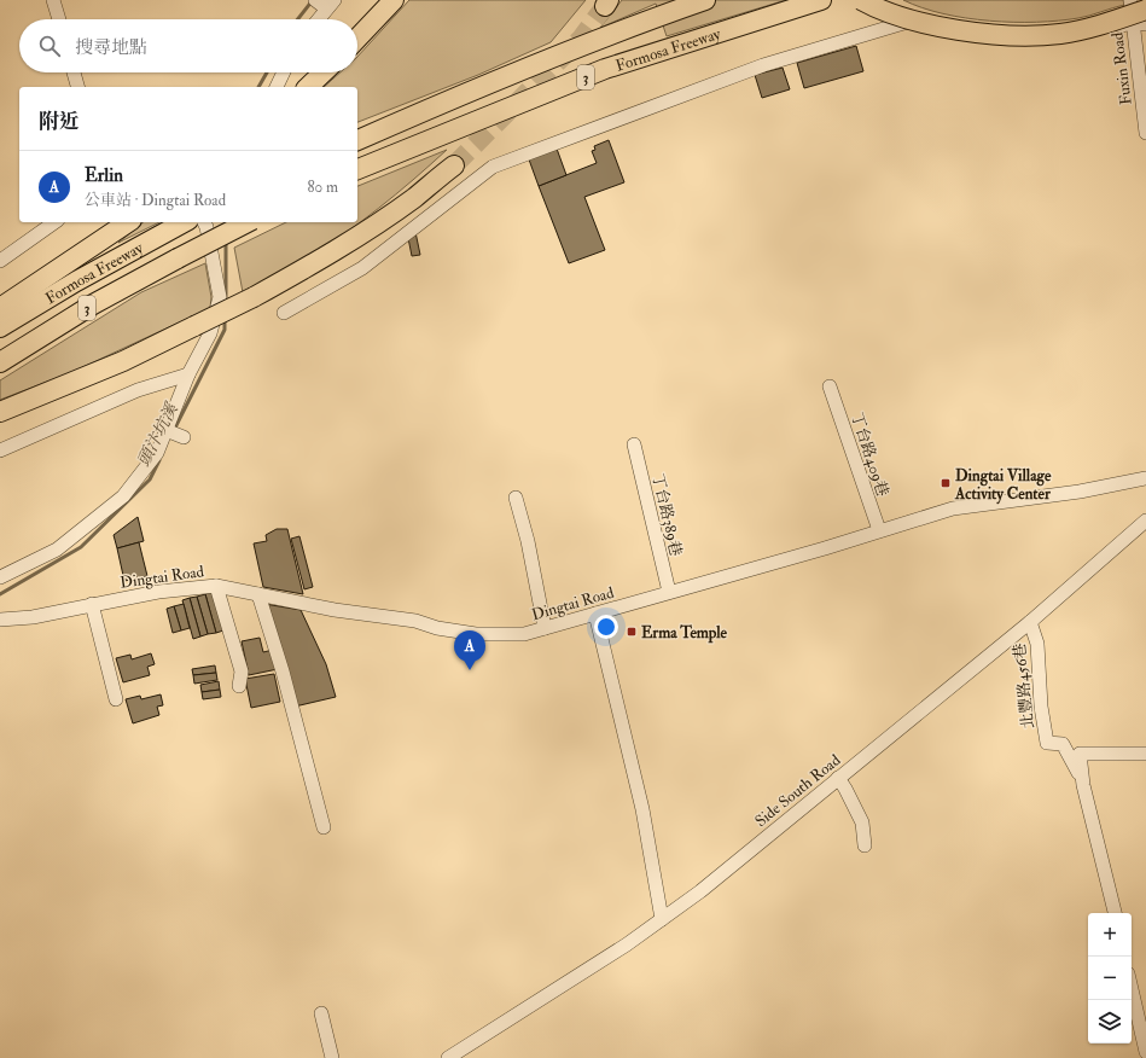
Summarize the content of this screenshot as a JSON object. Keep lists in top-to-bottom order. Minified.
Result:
{"streets":{"highway":["Formosa Freeway","3"],"street":["Fuxin Road","丁台路409巷","丁台路389巷","Dingtai Road","北豐路456巷","Side South Road"]},"crossings":[["丁台路409巷","Dingtai Road"],["丁台路389巷","Dingtai Road"],["北豐路456巷","Side South Road"]],"water":["頭汴坑溪"],"places":{"transit":["Dingtai Village Activity Center","Erma Temple"]},"page":{"search":"搜尋地點","heading":"附近","list":[{"mark":"A","name":"Erlin","note":"公車站 · Dingtai Road","value":"80 m"}],"pins":"A","map_buttons":["+","−"]}}
